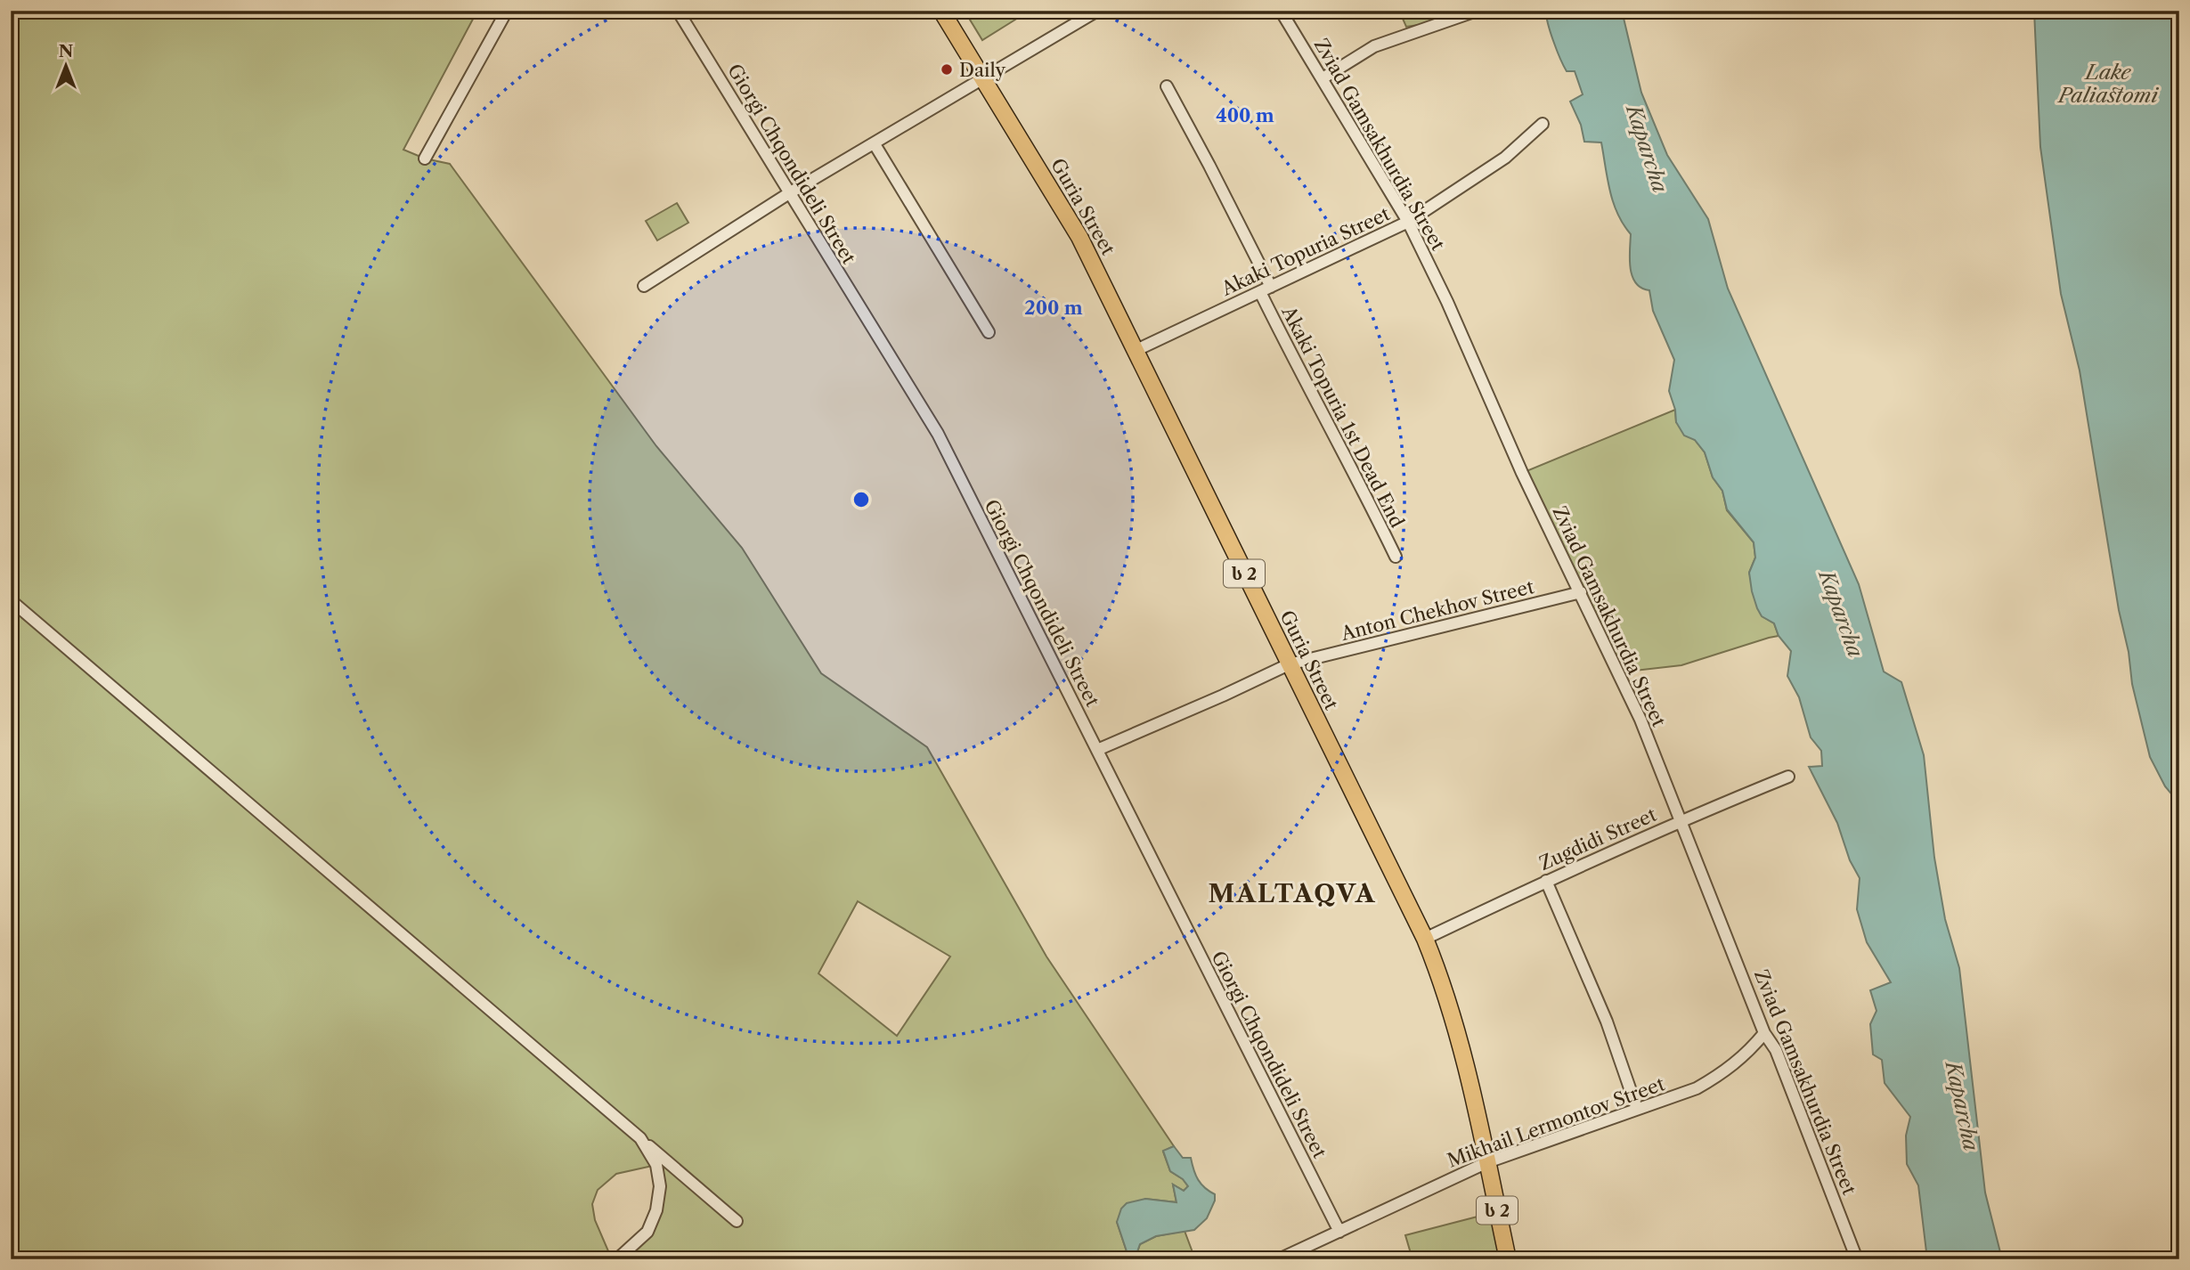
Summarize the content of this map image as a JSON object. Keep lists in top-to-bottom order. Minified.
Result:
{"streets":{"highway":["Guria Street","ს 2"],"street":["Zviad Gamsakhurdia Street","Giorgi Chqondideli Street","Akaki Topuria Street","Akaki Topuria 1st Dead End","Anton Chekhov Street","Zugdidi Street","Mikhail Lermontov Street"]},"crossings":[["Zviad Gamsakhurdia Street","Akaki Topuria Street"],["Zviad Gamsakhurdia Street","Anton Chekhov Street"],["Zviad Gamsakhurdia Street","Zugdidi Street"],["Zviad Gamsakhurdia Street","Mikhail Lermontov Street"],["Giorgi Chqondideli Street","Anton Chekhov Street"],["Giorgi Chqondideli Street","Mikhail Lermontov Street"],["Guria Street","Akaki Topuria Street"],["Guria Street","Anton Chekhov Street"],["Guria Street","Zugdidi Street"],["Guria Street","Mikhail Lermontov Street"],["Akaki Topuria Street","Akaki Topuria 1st Dead End"]],"districts":["MALTAQVA"],"water":["Lake Paliastomi","Kaparcha"],"places":["Daily"],"north":"top","rings":["400 m","200 m"]}
